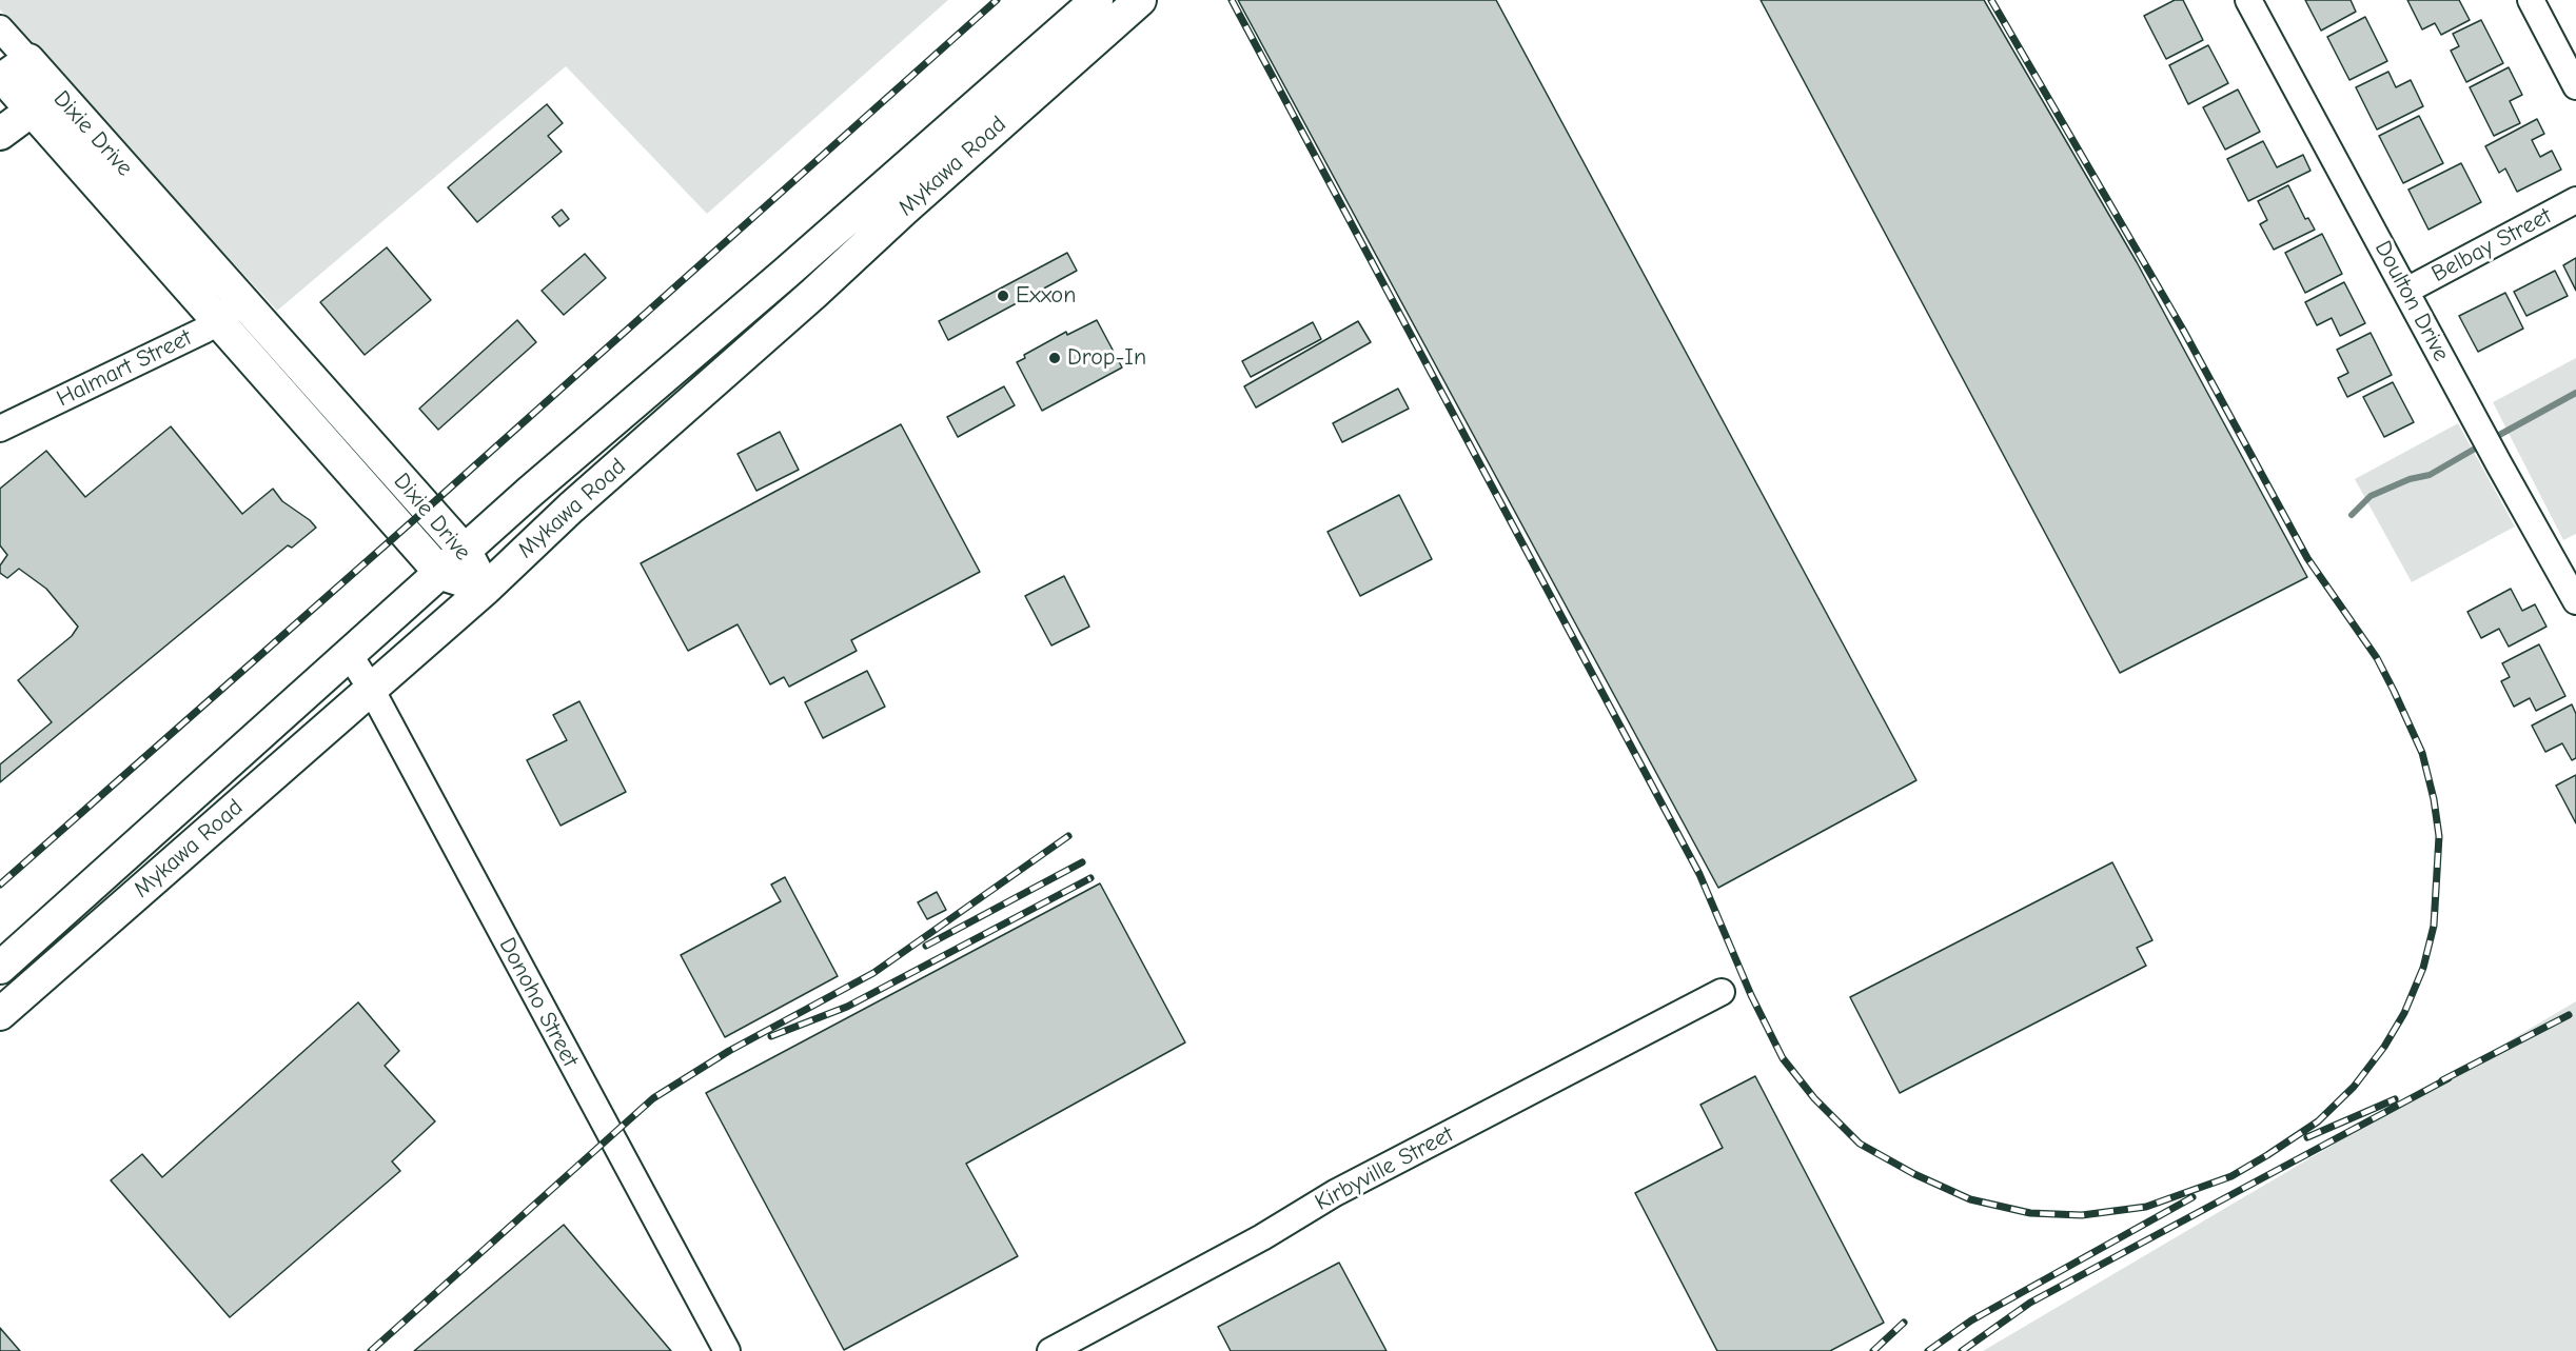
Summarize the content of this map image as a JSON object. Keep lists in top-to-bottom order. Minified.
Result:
{"streets":{"main road":["Dixie Drive","Mykawa Road"],"street":["Belbay Street","Doulton Drive","Halmart Street","Donoho Street","Kirbyville Street"]},"crossings":[["Dixie Drive","Mykawa Road"],["Dixie Drive","Halmart Street"],["Mykawa Road","Donoho Street"],["Belbay Street","Doulton Drive"]],"places":["Exxon","Drop-In"]}
